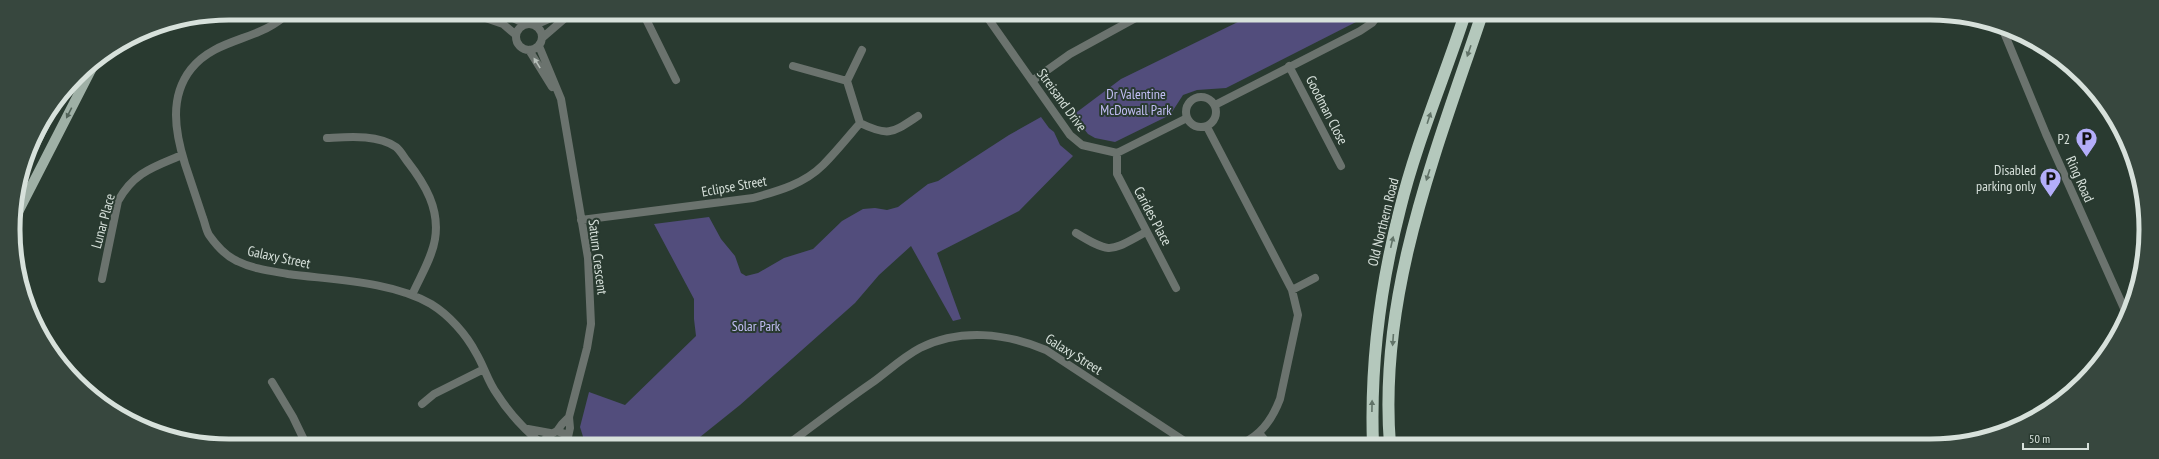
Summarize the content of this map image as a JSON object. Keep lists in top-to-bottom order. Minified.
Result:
{"streets":{"highway":["Old Northern Road"],"street":["Streisand Drive","Goodman Close","Ring Road","Eclipse Street","Carides Place","Lunar Place","Galaxy Street","Saturn Crescent"]},"crossings":[["Streisand Drive","Carides Place"],["Eclipse Street","Saturn Crescent"],["Lunar Place","Galaxy Street"],["Galaxy Street","Saturn Crescent"]],"parks":["Dr Valentine McDowall Park","Solar Park"],"places":{"parking":["P2","Disabled parking only"]},"scale_bar":"50 m"}
